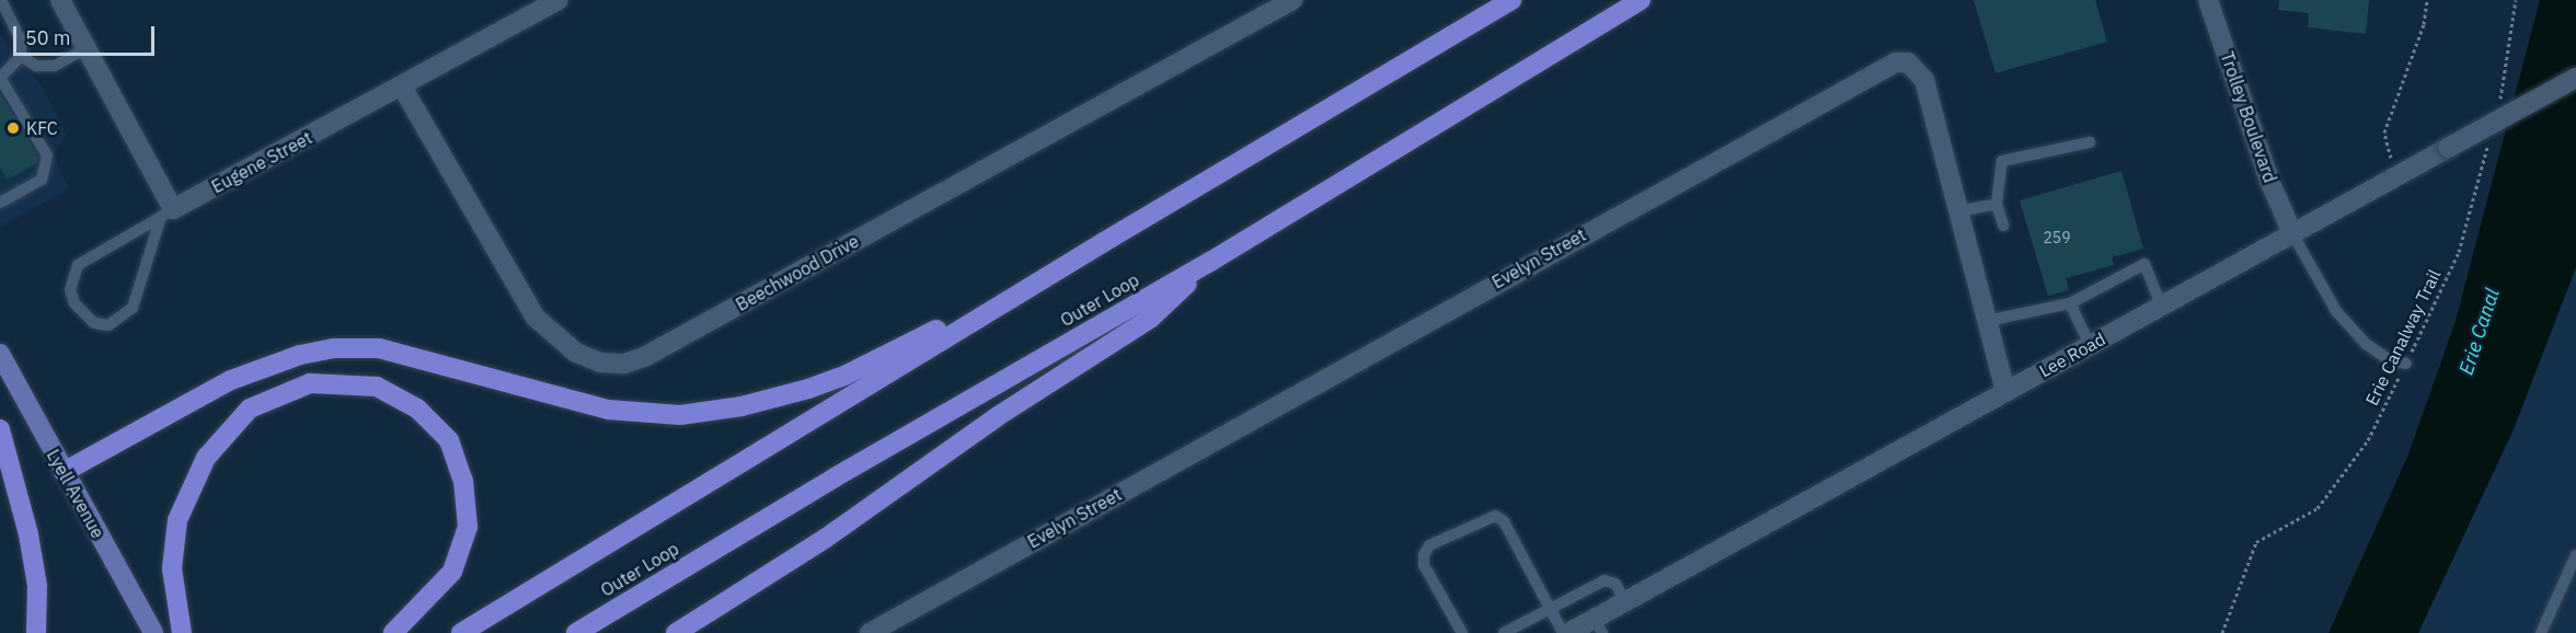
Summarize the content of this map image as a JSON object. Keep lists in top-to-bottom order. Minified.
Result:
{"streets":{"highway":["Outer Loop"],"main road":["Lyell Avenue"],"street":["Trolley Boulevard","Eugene Street","Evelyn Street","Beechwood Drive","Lee Road"],"path":["Erie Canalway Trail"]},"crossings":[["Trolley Boulevard","Lee Road"],["Eugene Street","Beechwood Drive"],["Evelyn Street","Lee Road"]],"water":["Erie Canal"],"places":["KFC"],"house_numbers":["259"],"scale_bar":"50 m"}
